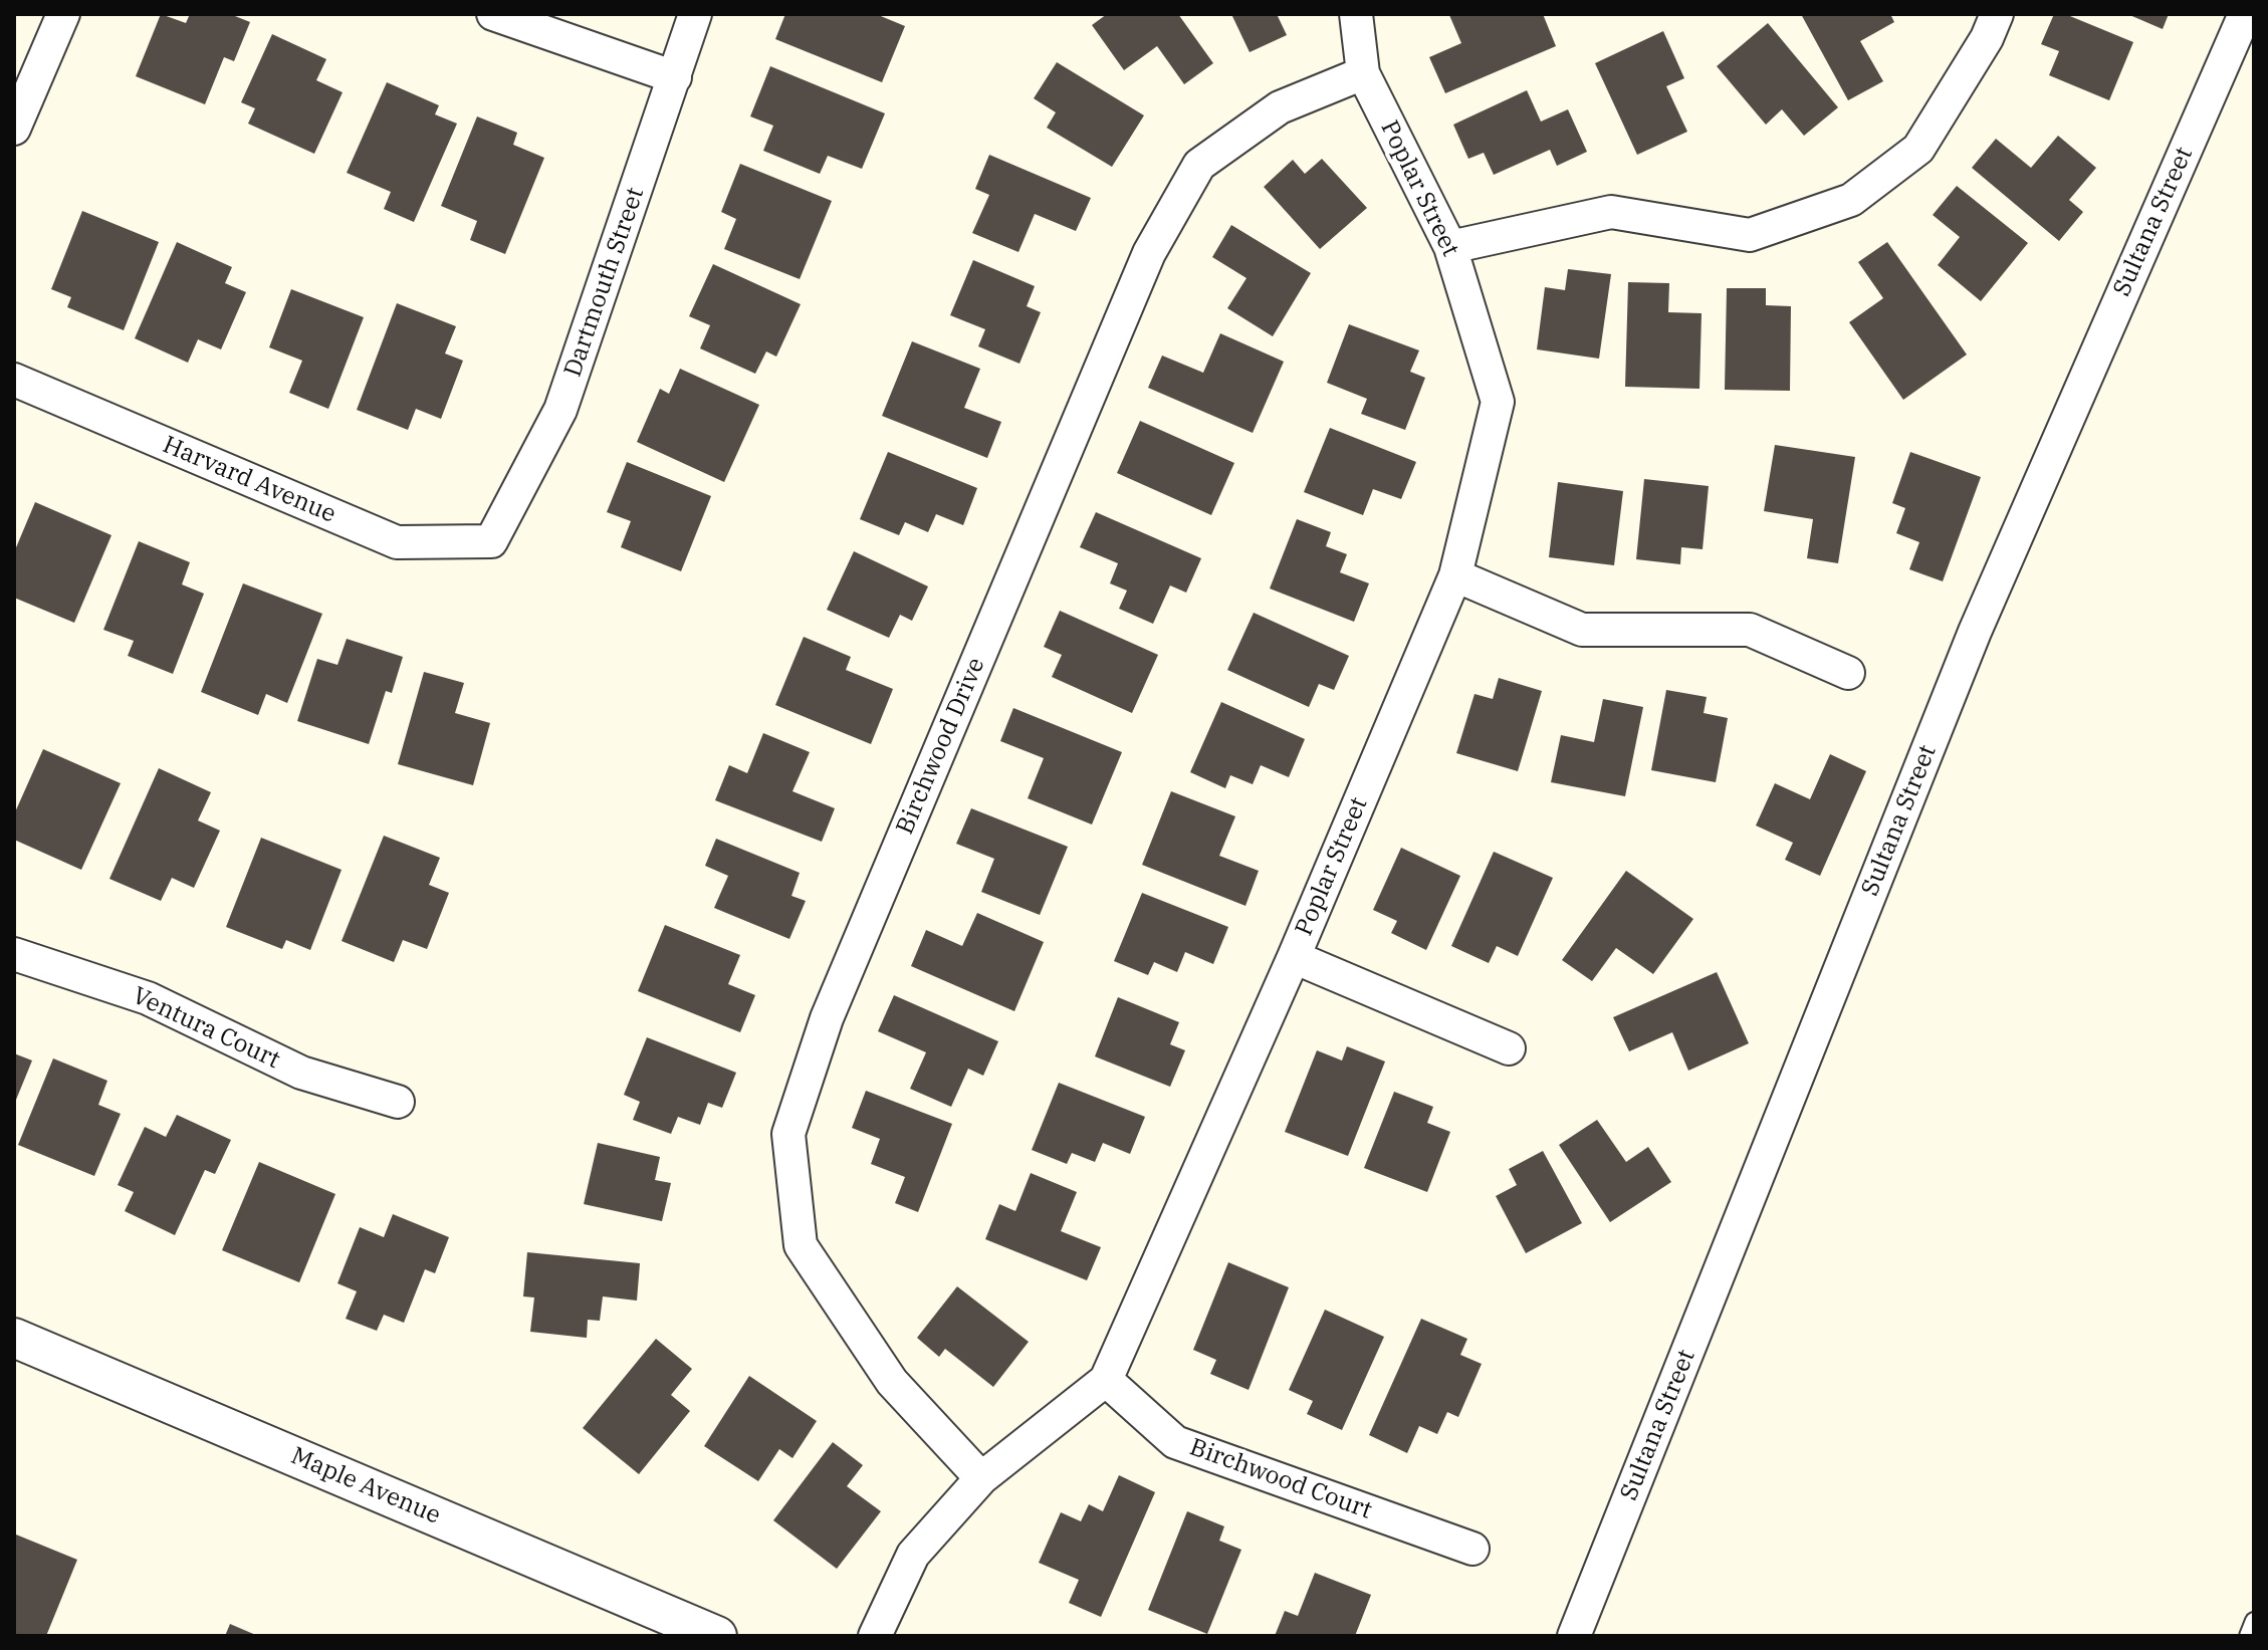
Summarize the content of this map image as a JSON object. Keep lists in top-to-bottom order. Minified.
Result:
{"streets":{"street":["Poplar Street","Sultana Street","Dartmouth Street","Harvard Avenue","Birchwood Drive","Ventura Court","Birchwood Court","Maple Avenue"]},"crossings":[["Poplar Street","Birchwood Drive"],["Poplar Street","Birchwood Court"],["Dartmouth Street","Harvard Avenue"]]}
